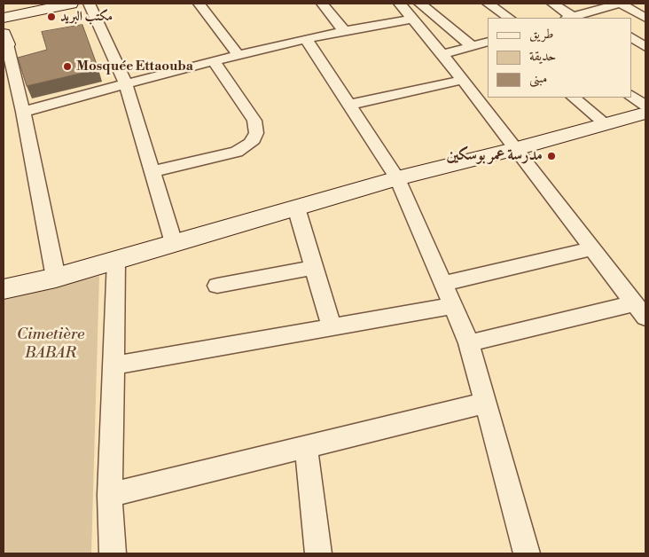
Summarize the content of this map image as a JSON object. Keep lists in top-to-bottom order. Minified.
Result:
{"parks":["Cimetière BABAR"],"places":["مكتب البريد","Mosquée Ettaouba","مدرسة عمر بوسكين"],"legend":["طريق","حديقة","مبنى"]}
